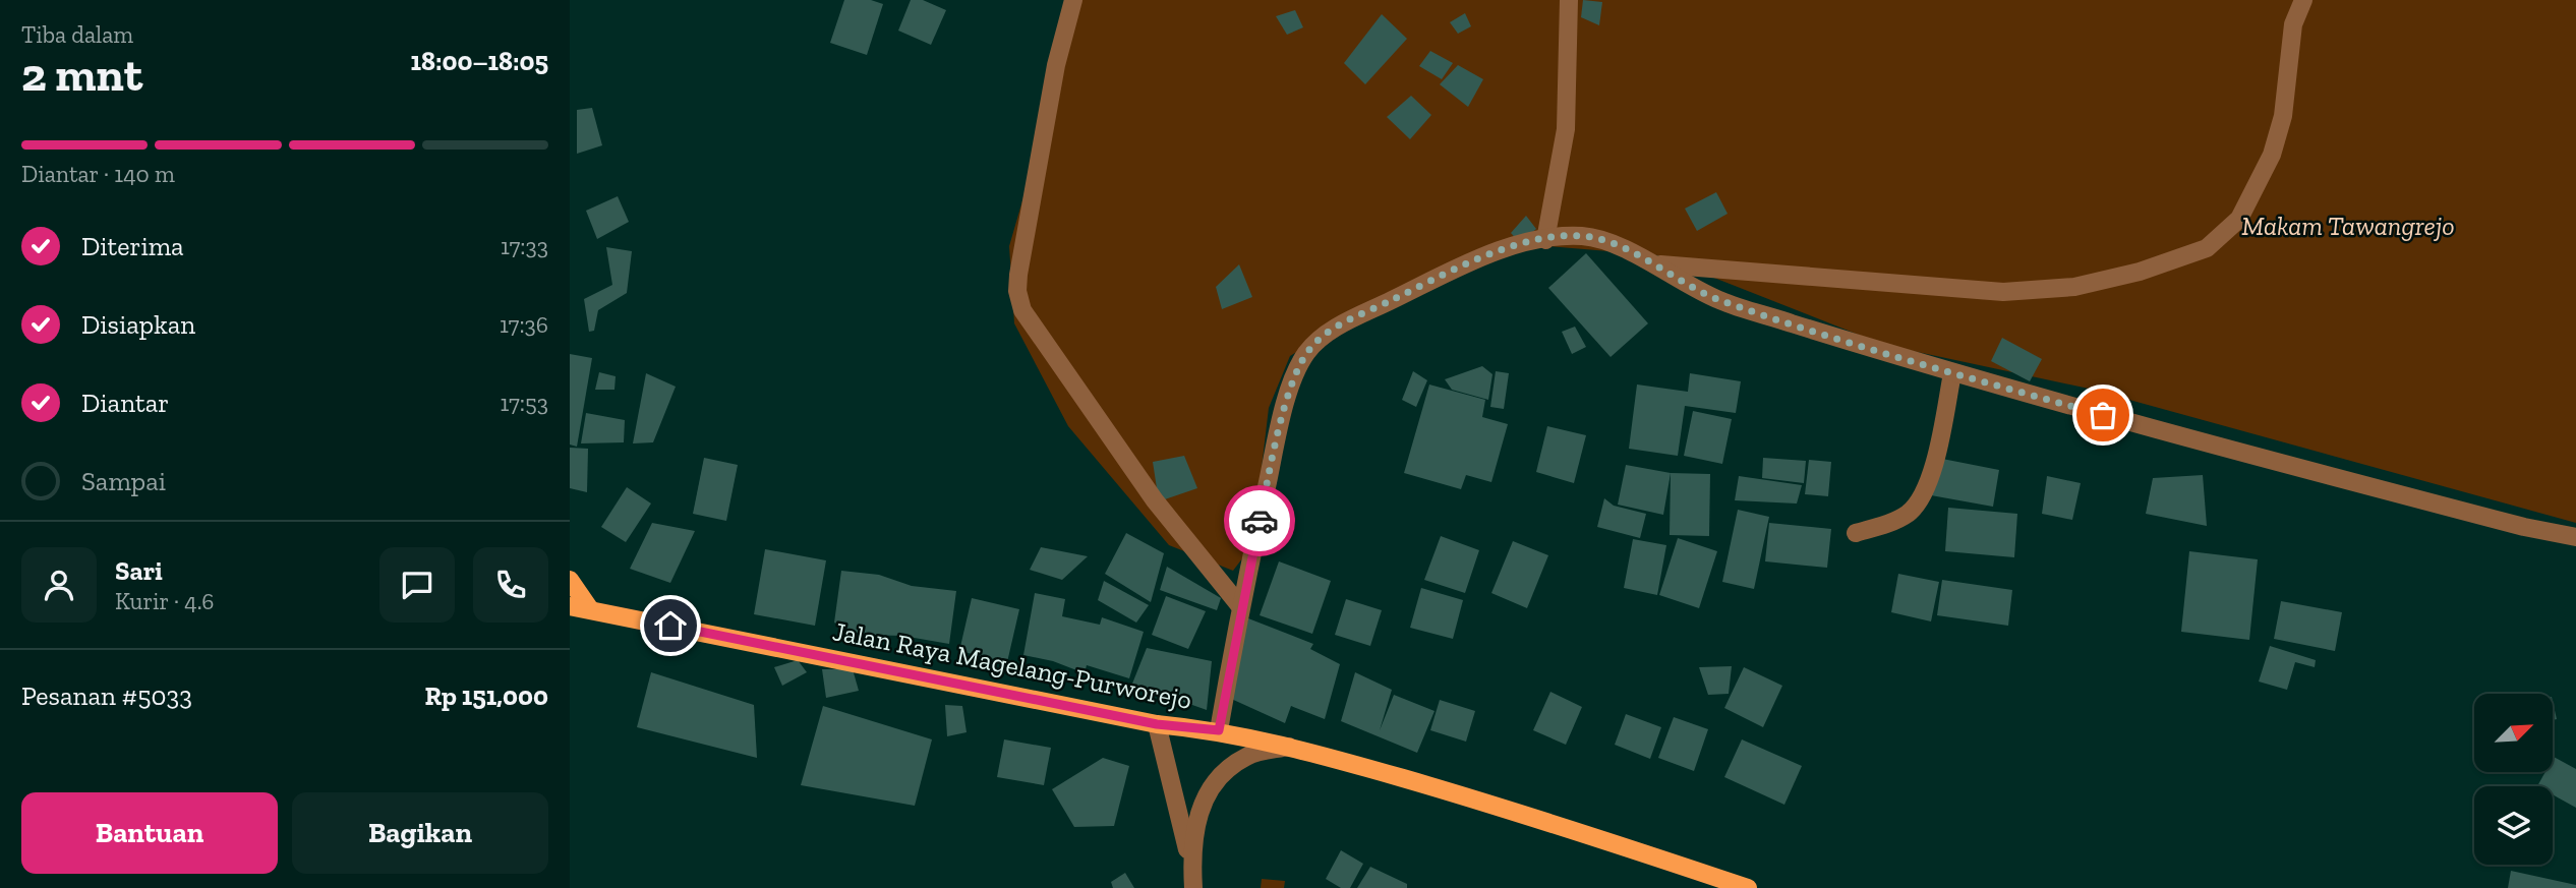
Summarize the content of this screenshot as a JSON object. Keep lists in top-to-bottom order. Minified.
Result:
{"streets":{"main road":["Jalan Raya Magelang-Purworejo"]},"parks":["Makam Tawangrejo"],"north":"top right","page":{"heading":["2 mnt","Tiba dalam","18:00–18:05"],"panel":["Sari","Kurir · 4.6","Pesanan #5033","Rp 151,000"],"bar":"Diantar · 140 m","list":[["Diterima","17:33"],["Disiapkan","17:36"],["Diantar","17:53"],"Sampai"],"buttons":["Bantuan","Bagikan"]}}
